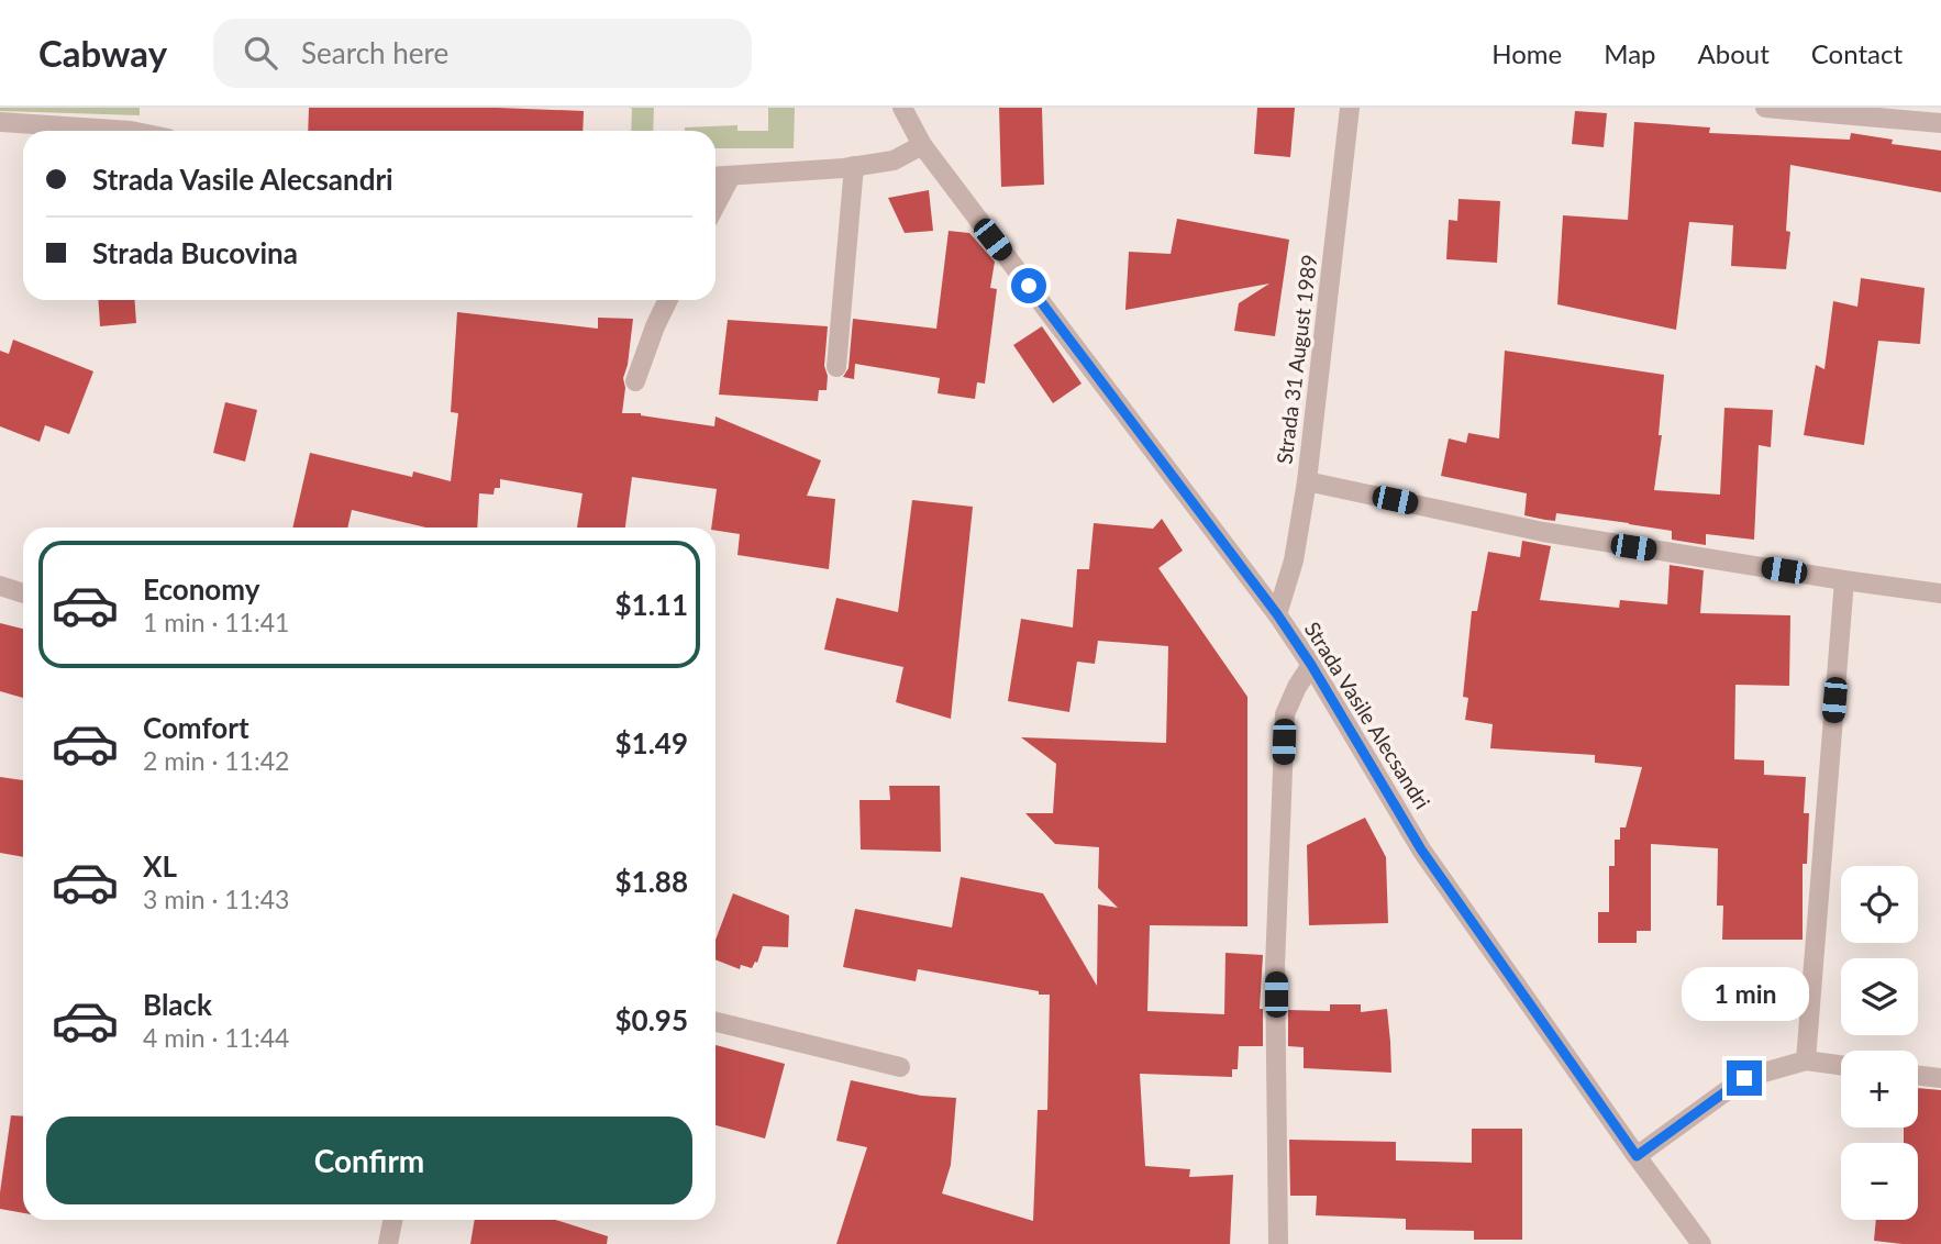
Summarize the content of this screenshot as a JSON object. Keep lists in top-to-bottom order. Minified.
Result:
{"streets":{"street":["Strada 31 August 1989","Strada Vasile Alecsandri"]},"crossings":[["Strada 31 August 1989","Strada Vasile Alecsandri"]],"page":{"header":"Cabway","search":"Search here","nav":["Home","Map","About","Contact"],"banner":["Strada Vasile Alecsandri","Strada Bucovina"],"list":[{"name":"Economy","note":"1 min · 11:41","value":"$1.11"},{"name":"Comfort","note":"2 min · 11:42","value":"$1.49"},{"name":"XL","note":"3 min · 11:43","value":"$1.88"},{"name":"Black","note":"4 min · 11:44","value":"$0.95"}],"map_buttons":["+","−"],"bubble":"1 min","buttons":"Confirm"}}
